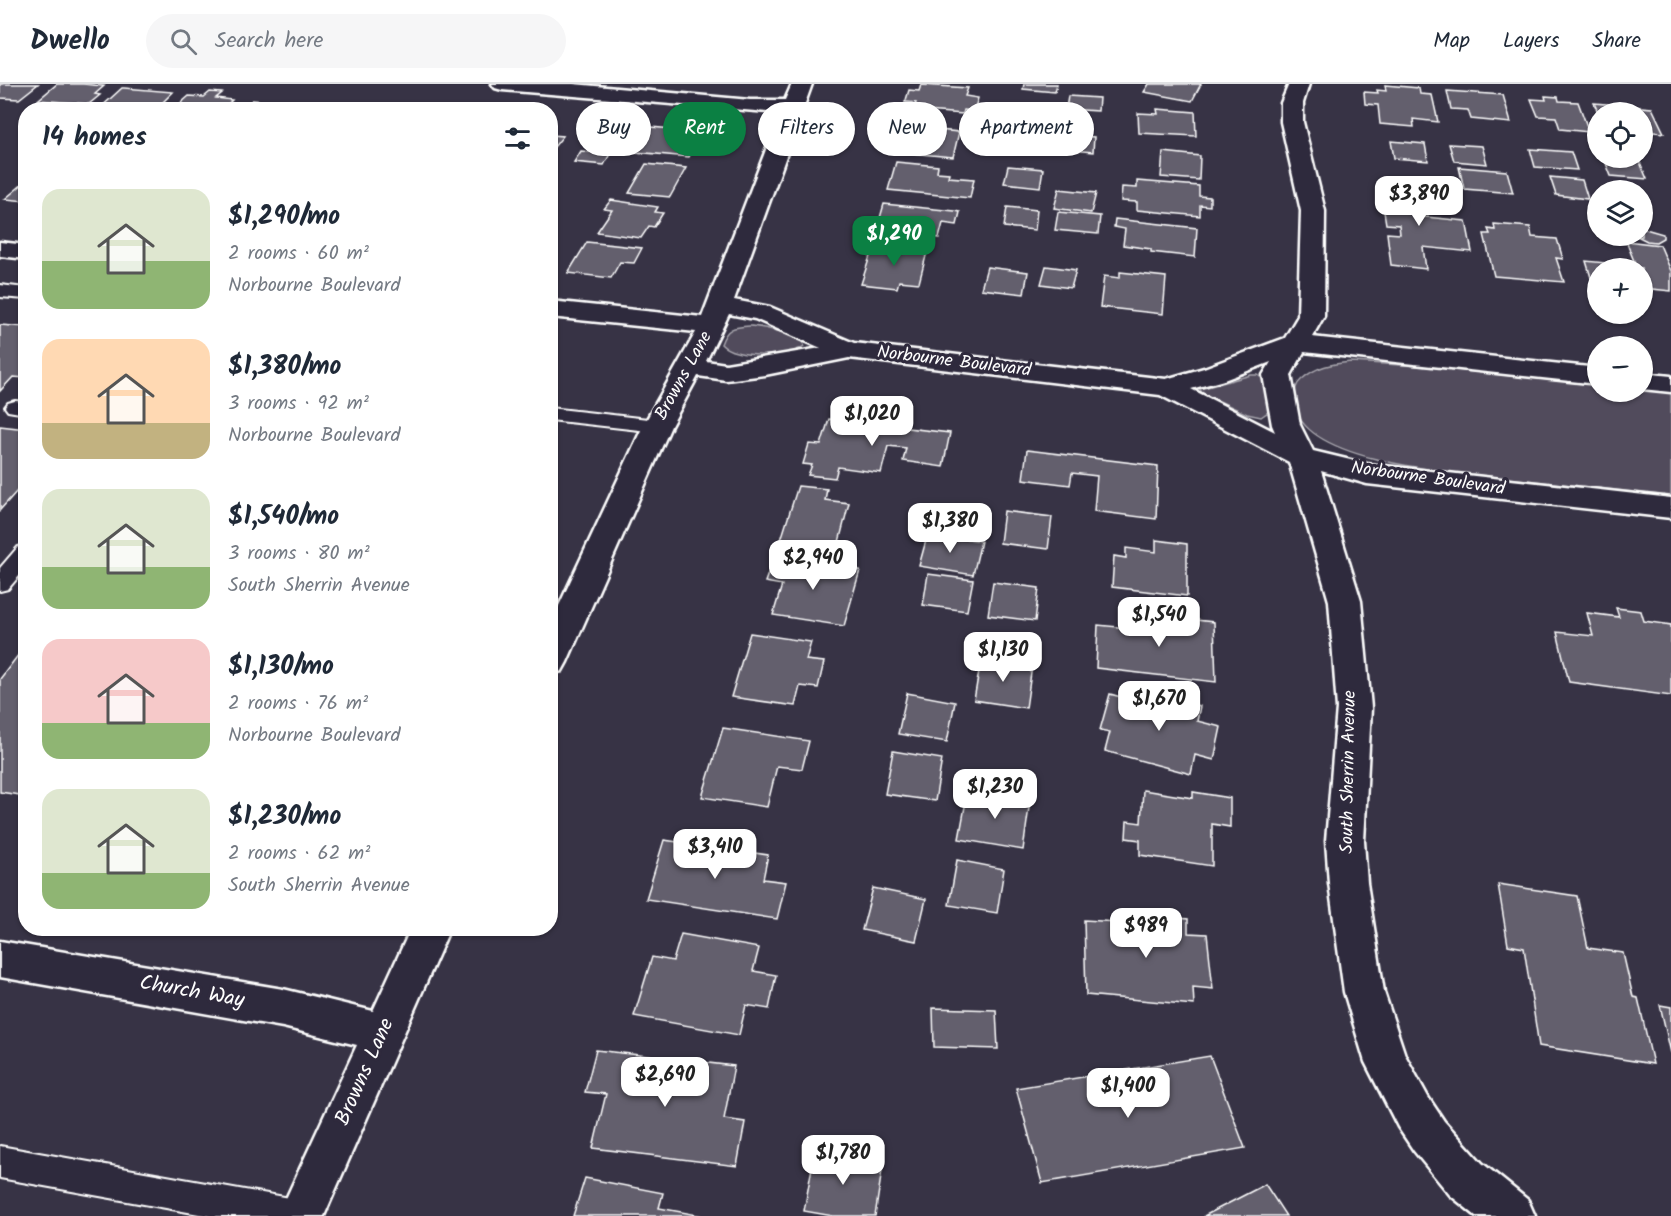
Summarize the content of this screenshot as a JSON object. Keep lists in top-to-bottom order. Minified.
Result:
{"streets":{"street":["Norbourne Boulevard","Browns Lane","South Sherrin Avenue","Church Way"]},"crossings":[["Norbourne Boulevard","Browns Lane"],["Norbourne Boulevard","South Sherrin Avenue"],["Browns Lane","Church Way"]],"page":{"header":"Dwello","search":"Search here","nav":["Map","Layers","Share"],"map_buttons":["+","−"],"chip":["Buy","Rent","Filters","New","Apartment"],"heading":"14 homes","list":[{"name":"$1,290/mo","note":"2 rooms · 60 m² · Norbourne Boulevard"},{"name":"$1,380/mo","note":"3 rooms · 92 m² · Norbourne Boulevard"},{"name":"$1,540/mo","note":"3 rooms · 80 m² · South Sherrin Avenue"},{"name":"$1,130/mo","note":"2 rooms · 76 m² · Norbourne Boulevard"},{"name":"$1,230/mo","note":"2 rooms · 62 m² · South Sherrin Avenue"}],"price":["$3,890","$1,290","$1,020","$1,380","$2,940","$1,540","$1,130","$1,670","$1,230","$3,410","$989","$2,690","$1,400","$1,780"]}}
